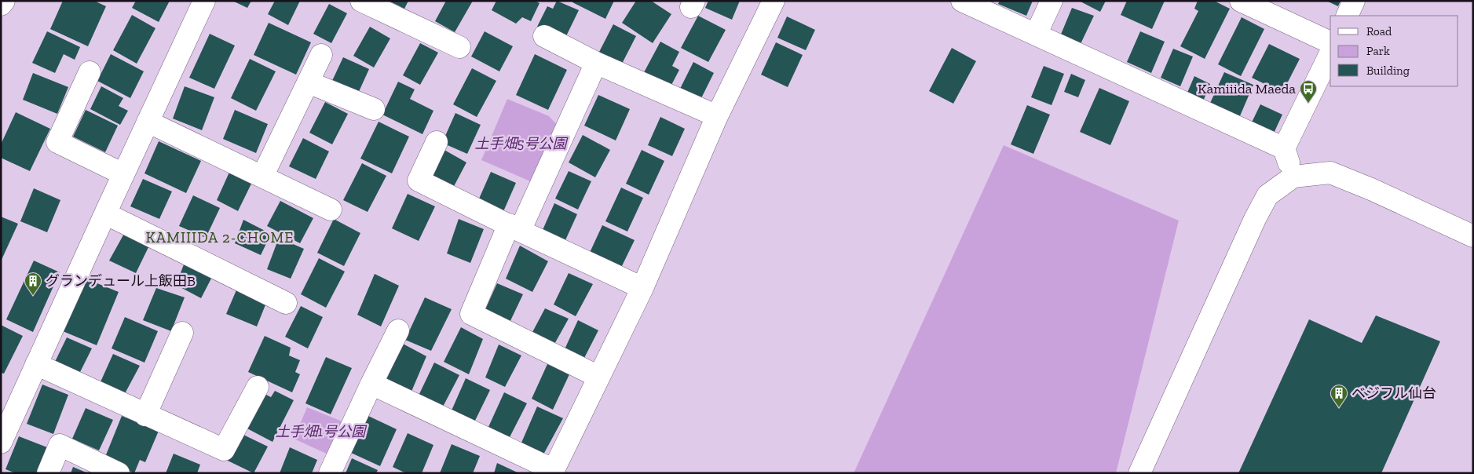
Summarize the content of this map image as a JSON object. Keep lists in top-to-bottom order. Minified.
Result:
{"districts":["KAMIIIDA 2-CHOME"],"parks":["土手畑5号公園","土手畑1号公園"],"places":{"bus stop":["Kamiiida Maeda"],"building":["グランデュール上飯田B","ベジフル仙台"]},"legend":["Road","Park","Building"]}
